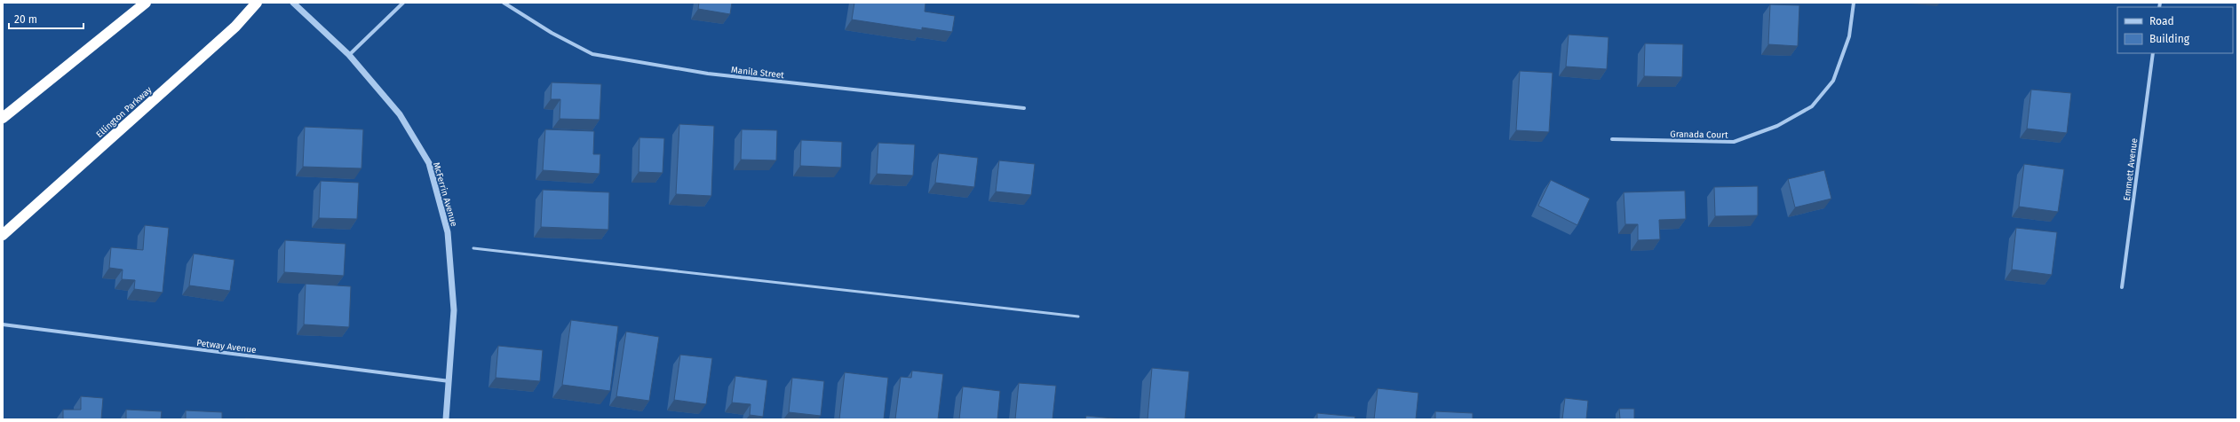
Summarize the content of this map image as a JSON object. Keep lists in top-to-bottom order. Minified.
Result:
{"streets":{"highway":["Ellington Parkway"],"street":["Manila Street","Granada Court","Emmett Avenue","McFerrin Avenue","Petway Avenue"]},"crossings":[["McFerrin Avenue","Petway Avenue"]],"legend":["Road","Building"],"scale_bar":"20 m"}
